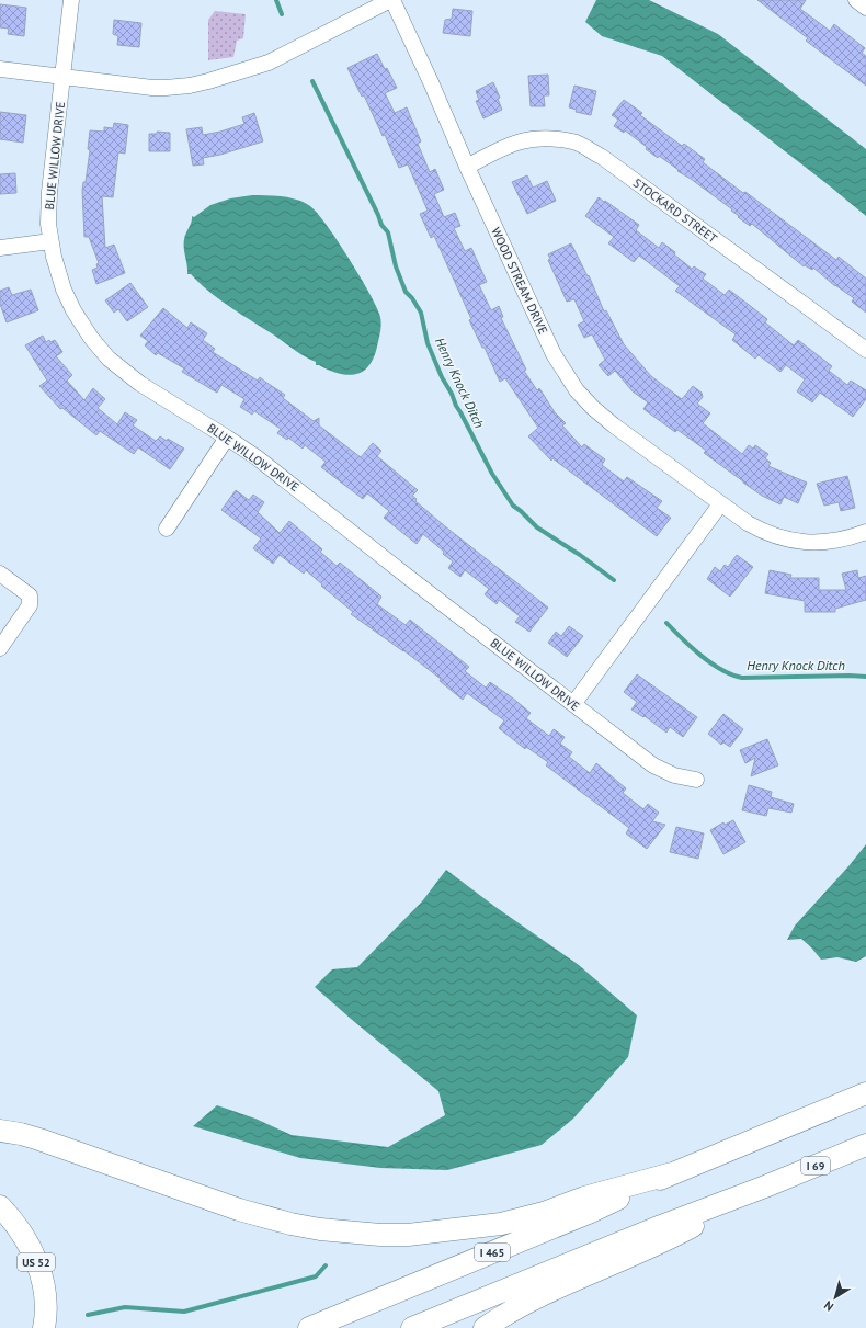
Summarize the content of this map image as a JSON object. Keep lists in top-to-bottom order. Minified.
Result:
{"streets":{"highway":["I 69","I 465","US 52"],"street":["BLUE WILLOW DRIVE","STOCKARD STREET","WOOD STREAM DRIVE"]},"crossings":[["STOCKARD STREET","WOOD STREAM DRIVE"]],"water":["Henry Knock Ditch"],"north":"bottom left"}
